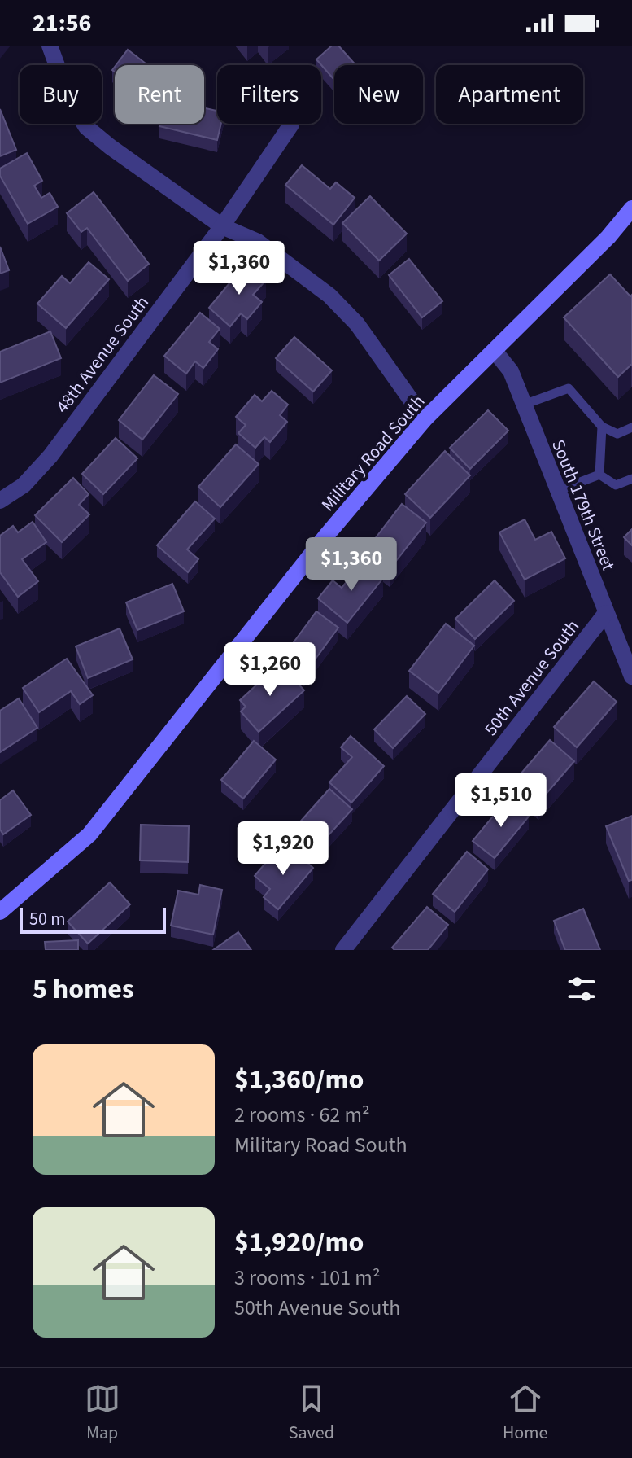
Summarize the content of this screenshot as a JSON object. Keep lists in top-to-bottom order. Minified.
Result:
{"streets":{"main road":["Military Road South"],"street":["48th Avenue South","South 179th Street","50th Avenue South"]},"crossings":[["Military Road South","South 179th Street"],["South 179th Street","50th Avenue South"]],"scale_bar":"50 m","page":{"status":"21:56","chip":["Buy","Rent","Filters","New","Apartment"],"price":["$1,360","$1,360","$1,260","$1,510","$1,920"],"scale":"50 m","heading":"5 homes","list":[{"name":"$1,360/mo","note":"2 rooms · 62 m² · Military Road South"},{"name":"$1,920/mo","note":"3 rooms · 101 m² · 50th Avenue South"}],"tabs":["Map","Saved","Home"]}}
